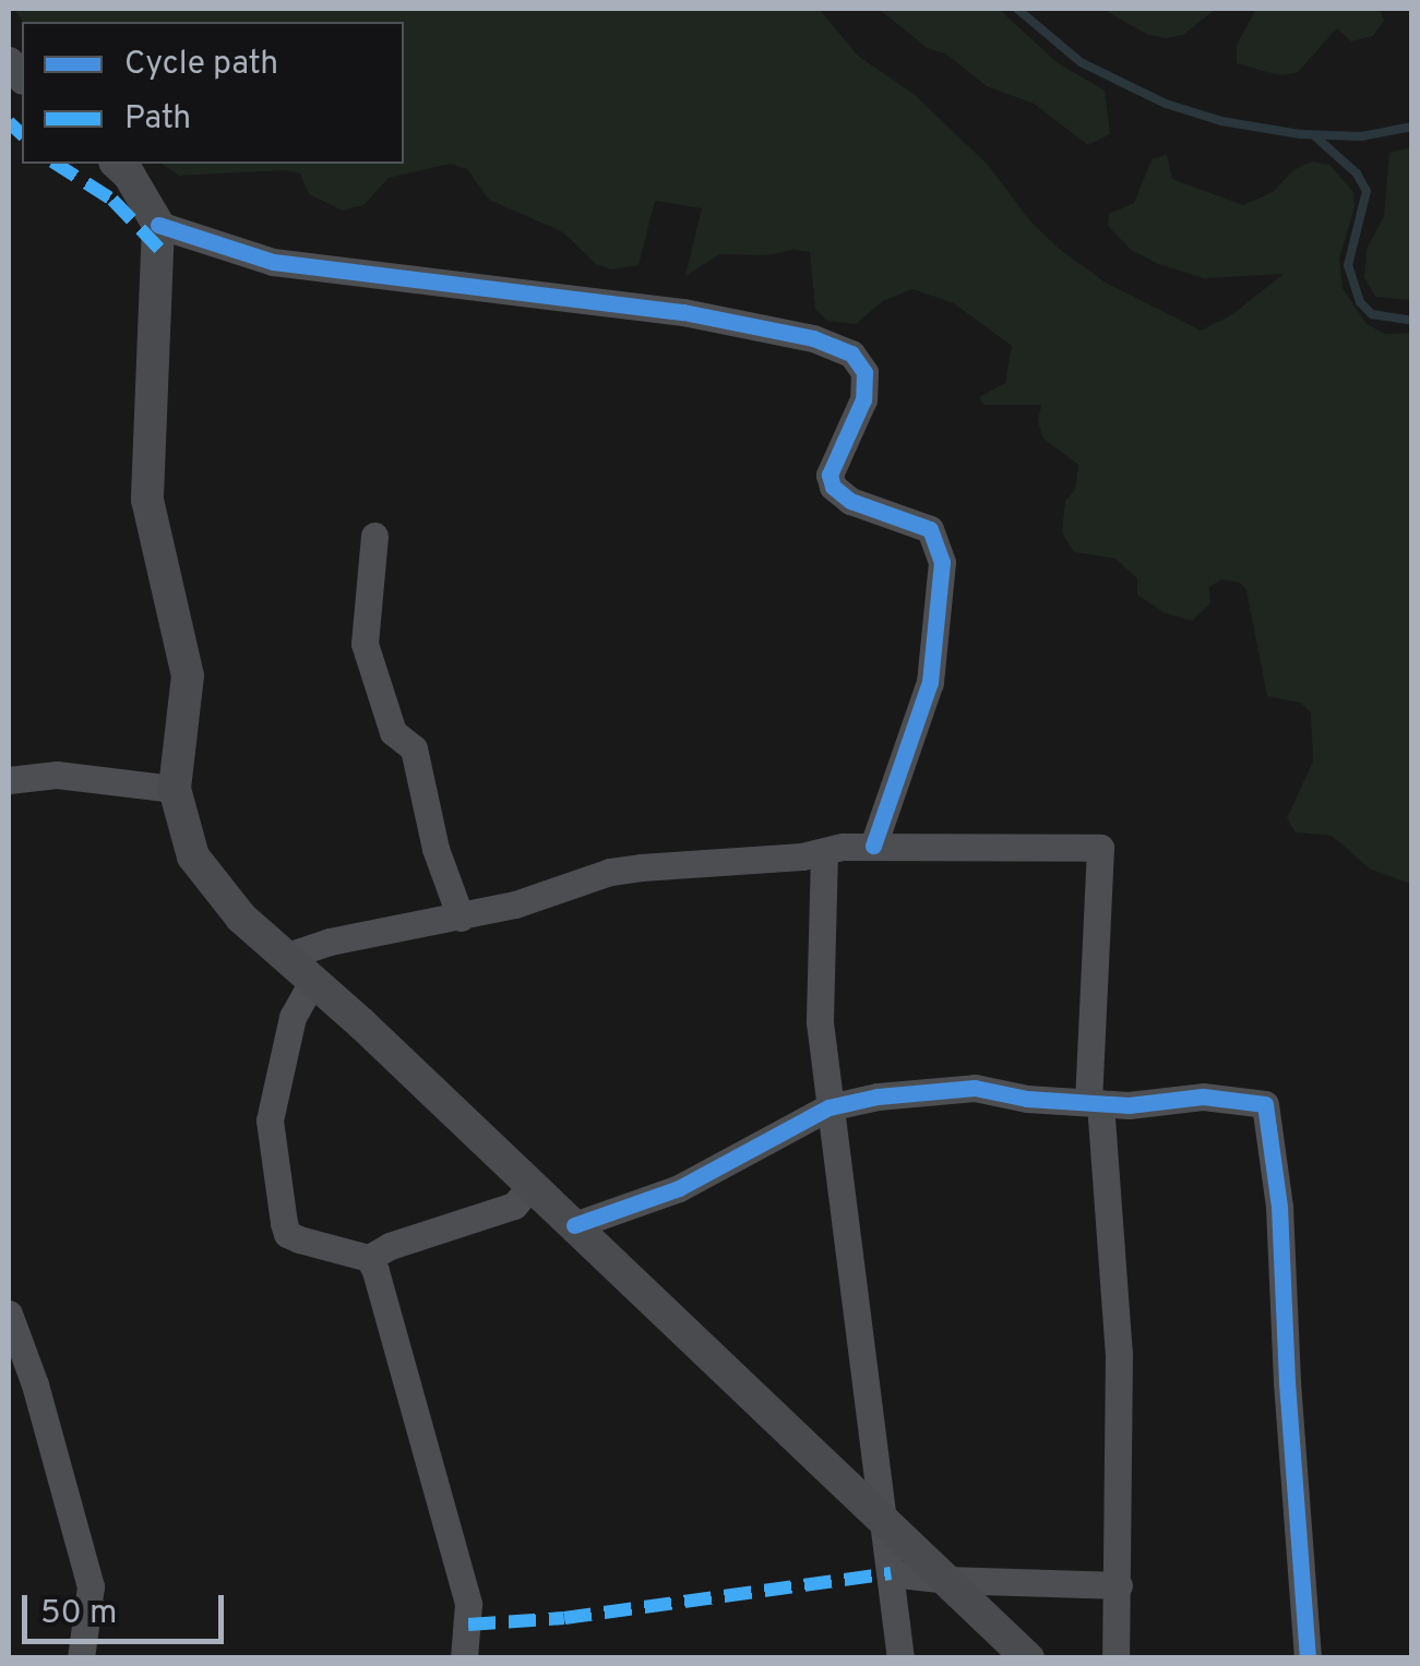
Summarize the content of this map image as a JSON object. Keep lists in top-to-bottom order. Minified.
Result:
{"legend":["Cycle path","Path"],"scale_bar":"50 m"}
